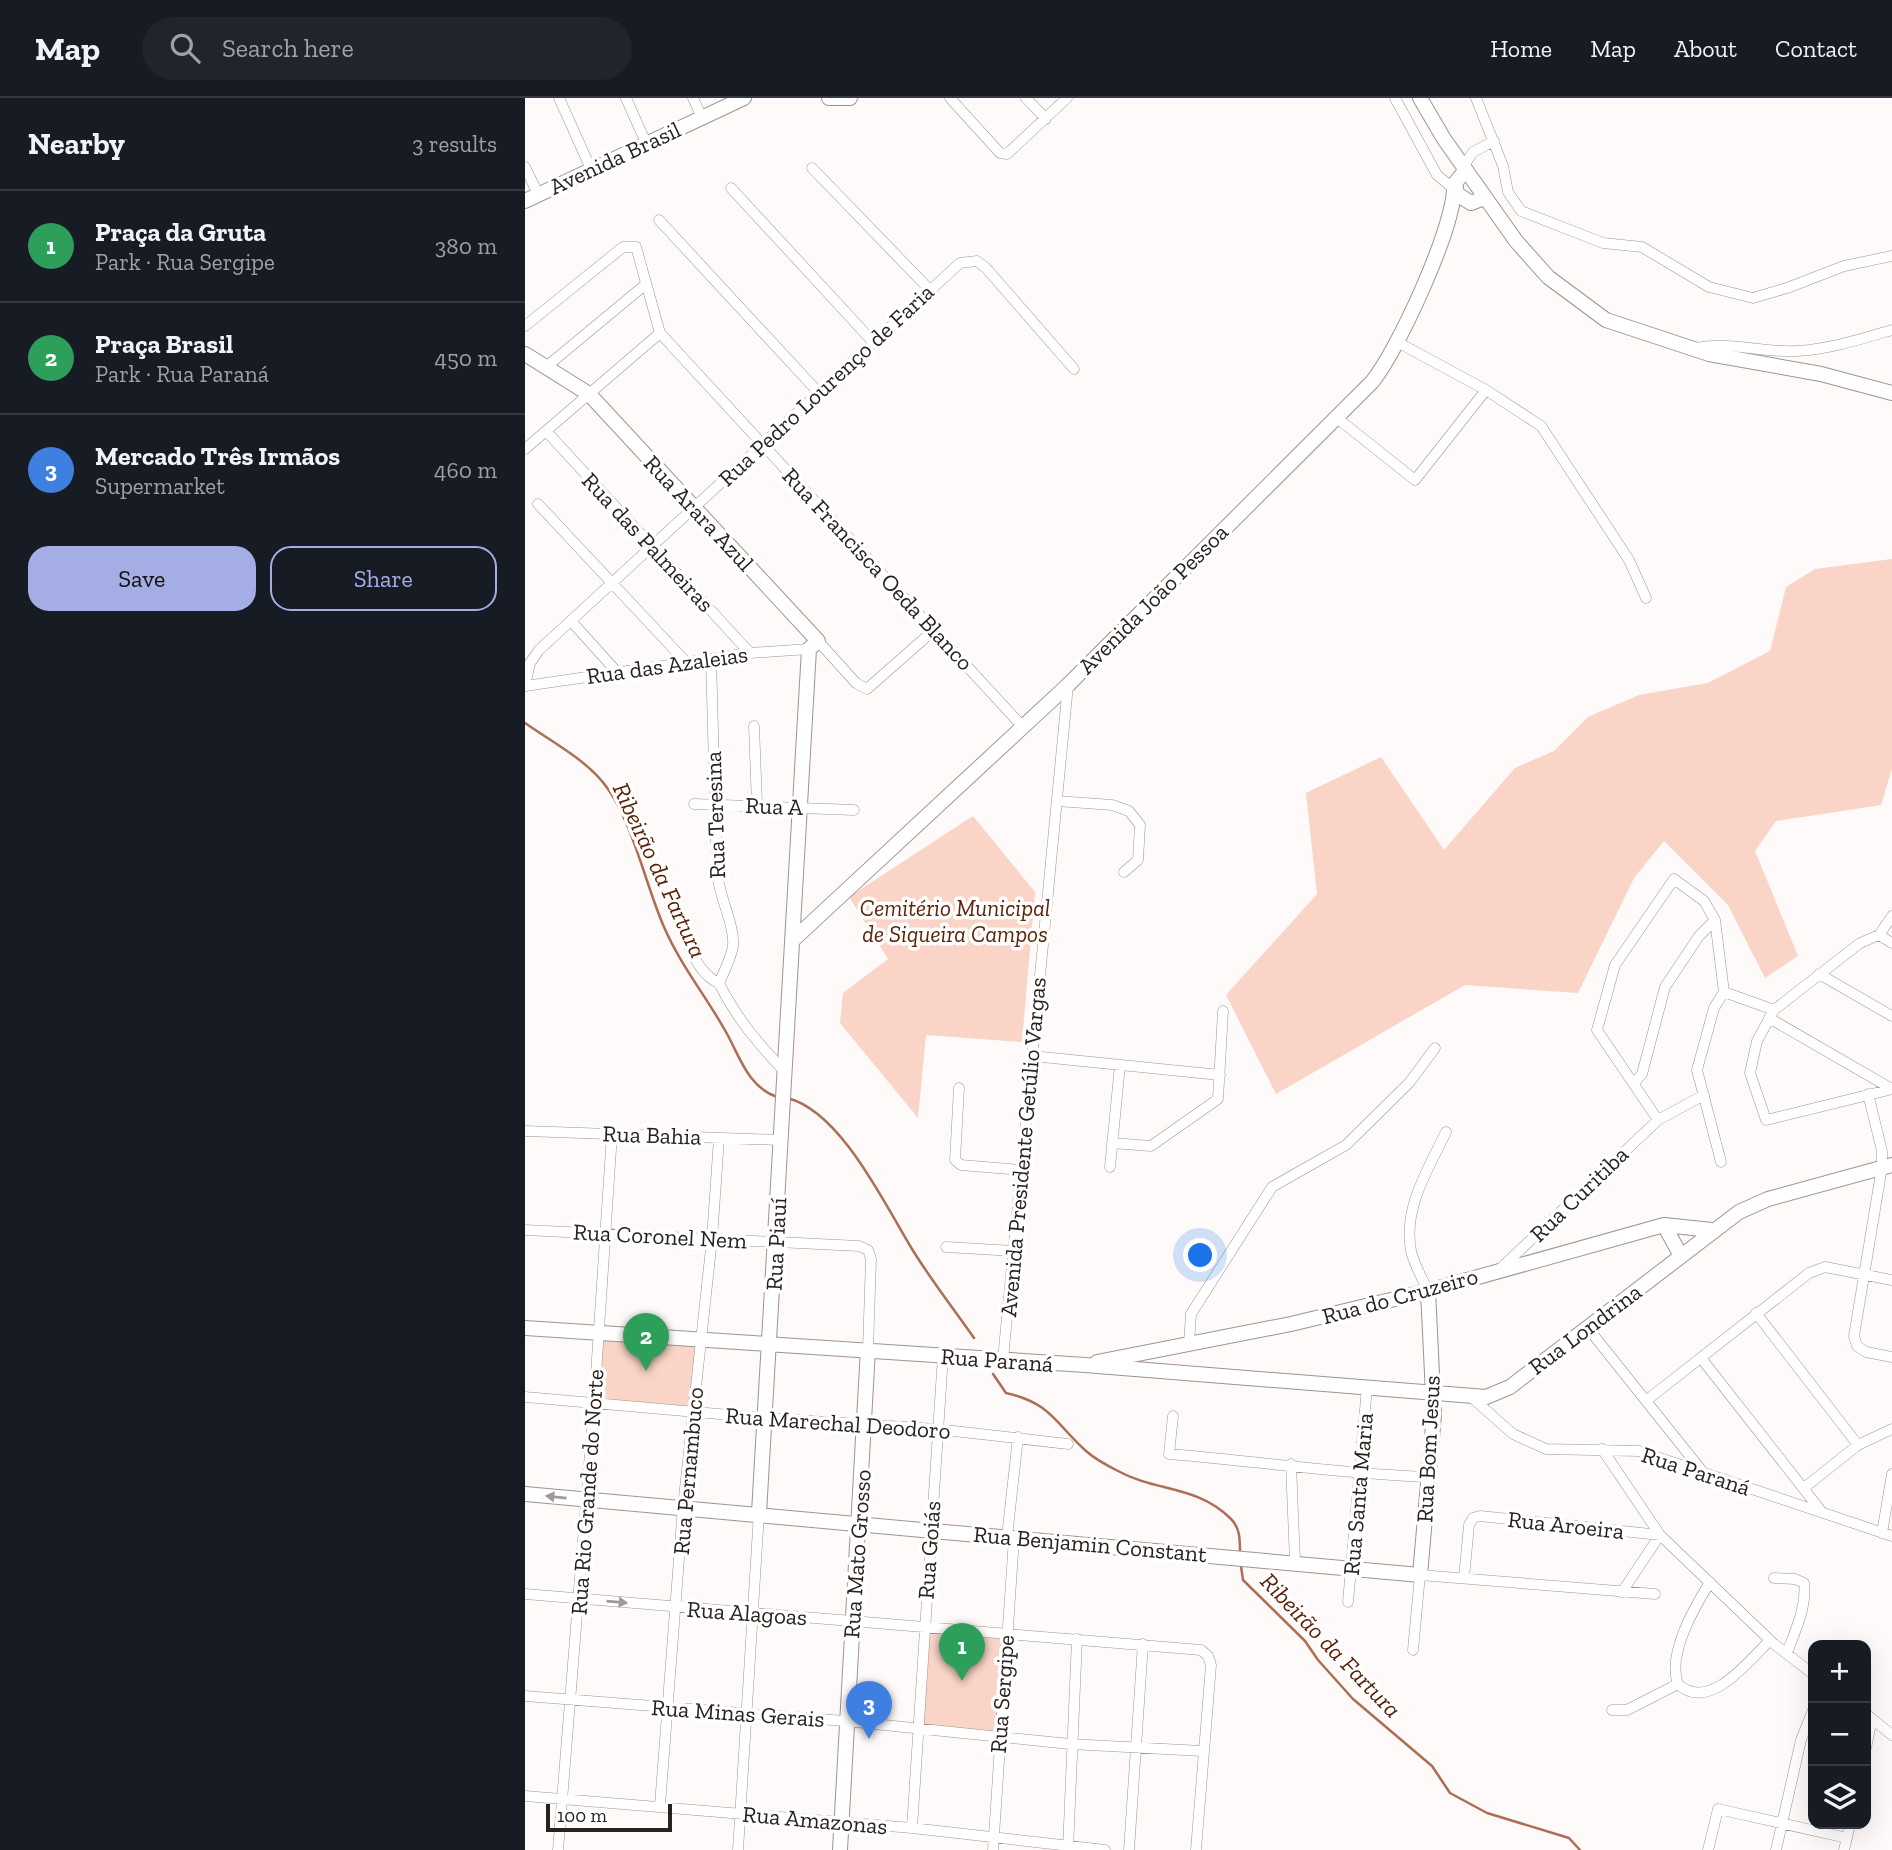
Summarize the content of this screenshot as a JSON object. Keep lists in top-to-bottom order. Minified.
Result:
{"streets":{"street":["Avenida Brasil","Rua Pedro Lourenço de Faria","Rua Arara Azul","Rua das Palmeiras","Rua Francisca Oeda Blanco","Avenida João Pessoa","Rua das Azaleias","Rua A","Rua Teresina","Rua Bahia","Avenida Presidente Getúlio Vargas","Rua Curitiba","Rua Coronel Nem","Rua Piauí","Rua do Cruzeiro","Rua Londrina","Rua Paraná","Rua Marechal Deodoro","Rua Bom Jesus","Rua Pernambuco","Rua Rio Grande do Norte","Rua Santa Maria","Rua Aroeira","Rua Benjamin Constant","Rua Goiás","Rua Mato Grosso","Rua Alagoas","Rua Sergipe","Rua Minas Gerais","Rua Amazonas"]},"crossings":[["Rua Pedro Lourenço de Faria","Rua Arara Azul"],["Rua Pedro Lourenço de Faria","Rua das Palmeiras"],["Rua Pedro Lourenço de Faria","Rua Francisca Oeda Blanco"],["Rua Pedro Lourenço de Faria","Rua das Azaleias"],["Rua Arara Azul","Rua Francisca Oeda Blanco"],["Rua Arara Azul","Rua das Azaleias"],["Rua Arara Azul","Rua Piauí"],["Rua das Palmeiras","Rua das Azaleias"],["Rua Francisca Oeda Blanco","Avenida João Pessoa"],["Avenida João Pessoa","Avenida Presidente Getúlio Vargas"],["Avenida João Pessoa","Rua Piauí"],["Rua das Azaleias","Rua Teresina"],["Rua das Azaleias","Rua Piauí"],["Rua A","Rua Teresina"],["Rua A","Rua Piauí"],["Rua Bahia","Rua Piauí"],["Rua Bahia","Rua Pernambuco"],["Rua Bahia","Rua Rio Grande do Norte"],["Avenida Presidente Getúlio Vargas","Rua Paraná"],["Rua Curitiba","Rua do Cruzeiro"],["Rua Coronel Nem","Rua Piauí"],["Rua Coronel Nem","Rua Pernambuco"],["Rua Coronel Nem","Rua Rio Grande do Norte"],["Rua Coronel Nem","Rua Mato Grosso"],["Rua Piauí","Rua Paraná"],["Rua Piauí","Rua Marechal Deodoro"],["Rua Piauí","Rua Benjamin Constant"],["Rua Piauí","Rua Alagoas"],["Rua Piauí","Rua Minas Gerais"],["Rua Piauí","Rua Amazonas"],["Rua do Cruzeiro","Rua Londrina"],["Rua do Cruzeiro","Rua Paraná"],["Rua do Cruzeiro","Rua Bom Jesus"],["Rua Londrina","Rua Paraná"],["Rua Paraná","Rua Bom Jesus"],["Rua Paraná","Rua Pernambuco"],["Rua Paraná","Rua Rio Grande do Norte"],["Rua Paraná","Rua Santa Maria"],["Rua Paraná","Rua Goiás"],["Rua Paraná","Rua Mato Grosso"],["Rua Marechal Deodoro","Rua Pernambuco"],["Rua Marechal Deodoro","Rua Rio Grande do Norte"],["Rua Marechal Deodoro","Rua Goiás"],["Rua Marechal Deodoro","Rua Mato Grosso"],["Rua Marechal Deodoro","Rua Sergipe"],["Rua Bom Jesus","Rua Benjamin Constant"],["Rua Pernambuco","Rua Benjamin Constant"],["Rua Pernambuco","Rua Alagoas"],["Rua Pernambuco","Rua Minas Gerais"],["Rua Pernambuco","Rua Amazonas"],["Rua Rio Grande do Norte","Rua Benjamin Constant"],["Rua Rio Grande do Norte","Rua Alagoas"],["Rua Rio Grande do Norte","Rua Minas Gerais"],["Rua Rio Grande do Norte","Rua Amazonas"],["Rua Santa Maria","Rua Benjamin Constant"],["Rua Aroeira","Rua Benjamin Constant"],["Rua Benjamin Constant","Rua Goiás"],["Rua Benjamin Constant","Rua Mato Grosso"],["Rua Benjamin Constant","Rua Sergipe"],["Rua Goiás","Rua Alagoas"],["Rua Goiás","Rua Minas Gerais"],["Rua Goiás","Rua Amazonas"],["Rua Mato Grosso","Rua Alagoas"],["Rua Mato Grosso","Rua Minas Gerais"],["Rua Mato Grosso","Rua Amazonas"],["Rua Alagoas","Rua Sergipe"],["Rua Alagoas","Rua Minas Gerais"],["Rua Sergipe","Rua Minas Gerais"],["Rua Sergipe","Rua Amazonas"]],"water":["Ribeirão da Fartura"],"parks":["Cemitério Municipal de Siqueira Campos"],"scale_bar":"100 m","page":{"header":"Map","search":"Search here","nav":["Home","Map","About","Contact"],"heading":["Nearby","3 results"],"list":[{"mark":"1","name":"Praça da Gruta","note":"Park · Rua Sergipe","value":"380 m"},{"mark":"2","name":"Praça Brasil","note":"Park · Rua Paraná","value":"450 m"},{"mark":"3","name":"Mercado Três Irmãos","note":"Supermarket","value":"460 m"}],"buttons":["Save","Share"],"pins":["2","1","3"],"map_buttons":["+","−"],"scale":"100 m"}}
